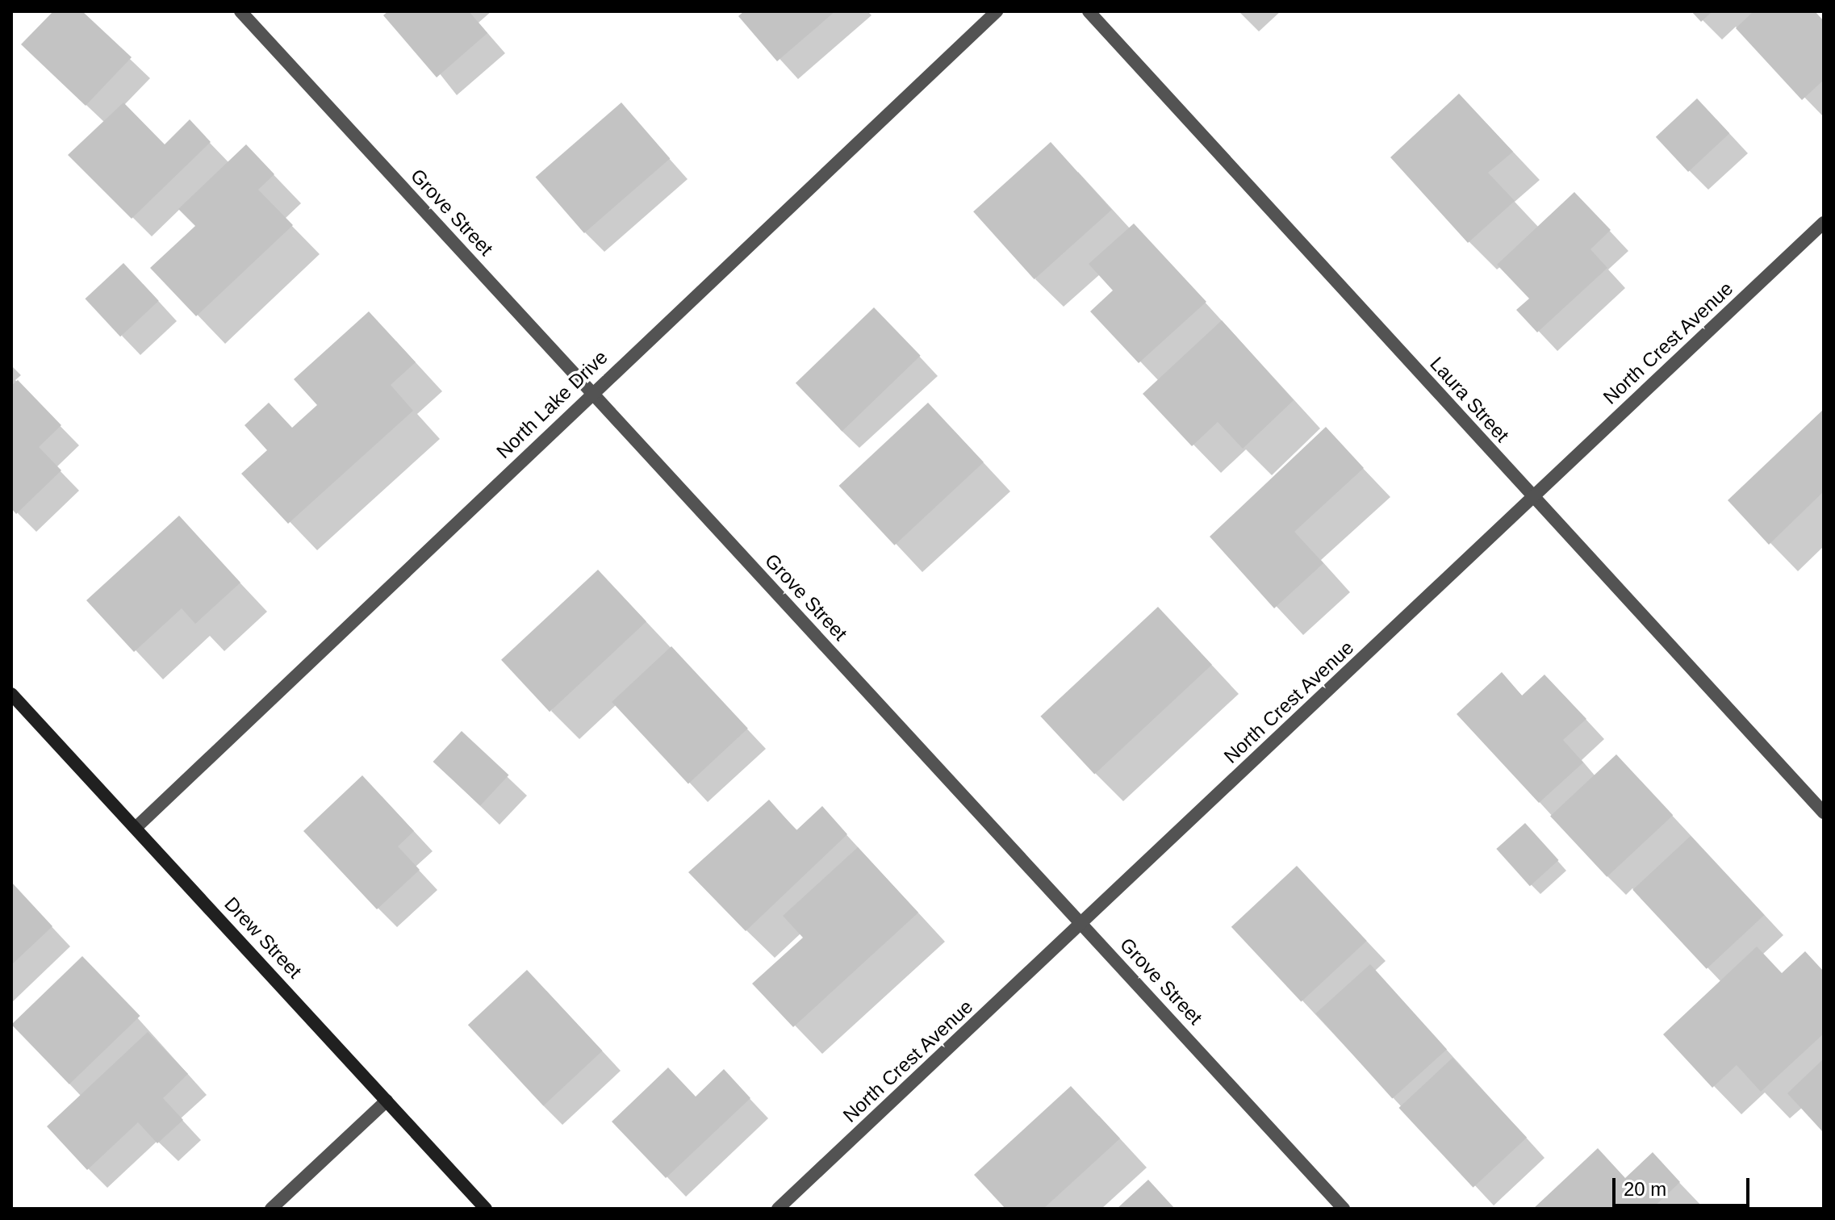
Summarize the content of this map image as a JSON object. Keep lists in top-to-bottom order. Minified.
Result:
{"streets":{"main road":["Drew Street"],"street":["Grove Street","North Crest Avenue","Laura Street","North Lake Drive"]},"crossings":[["Grove Street","North Crest Avenue"],["Grove Street","North Lake Drive"],["North Crest Avenue","Laura Street"],["North Lake Drive","Drew Street"]],"scale_bar":"20 m"}
